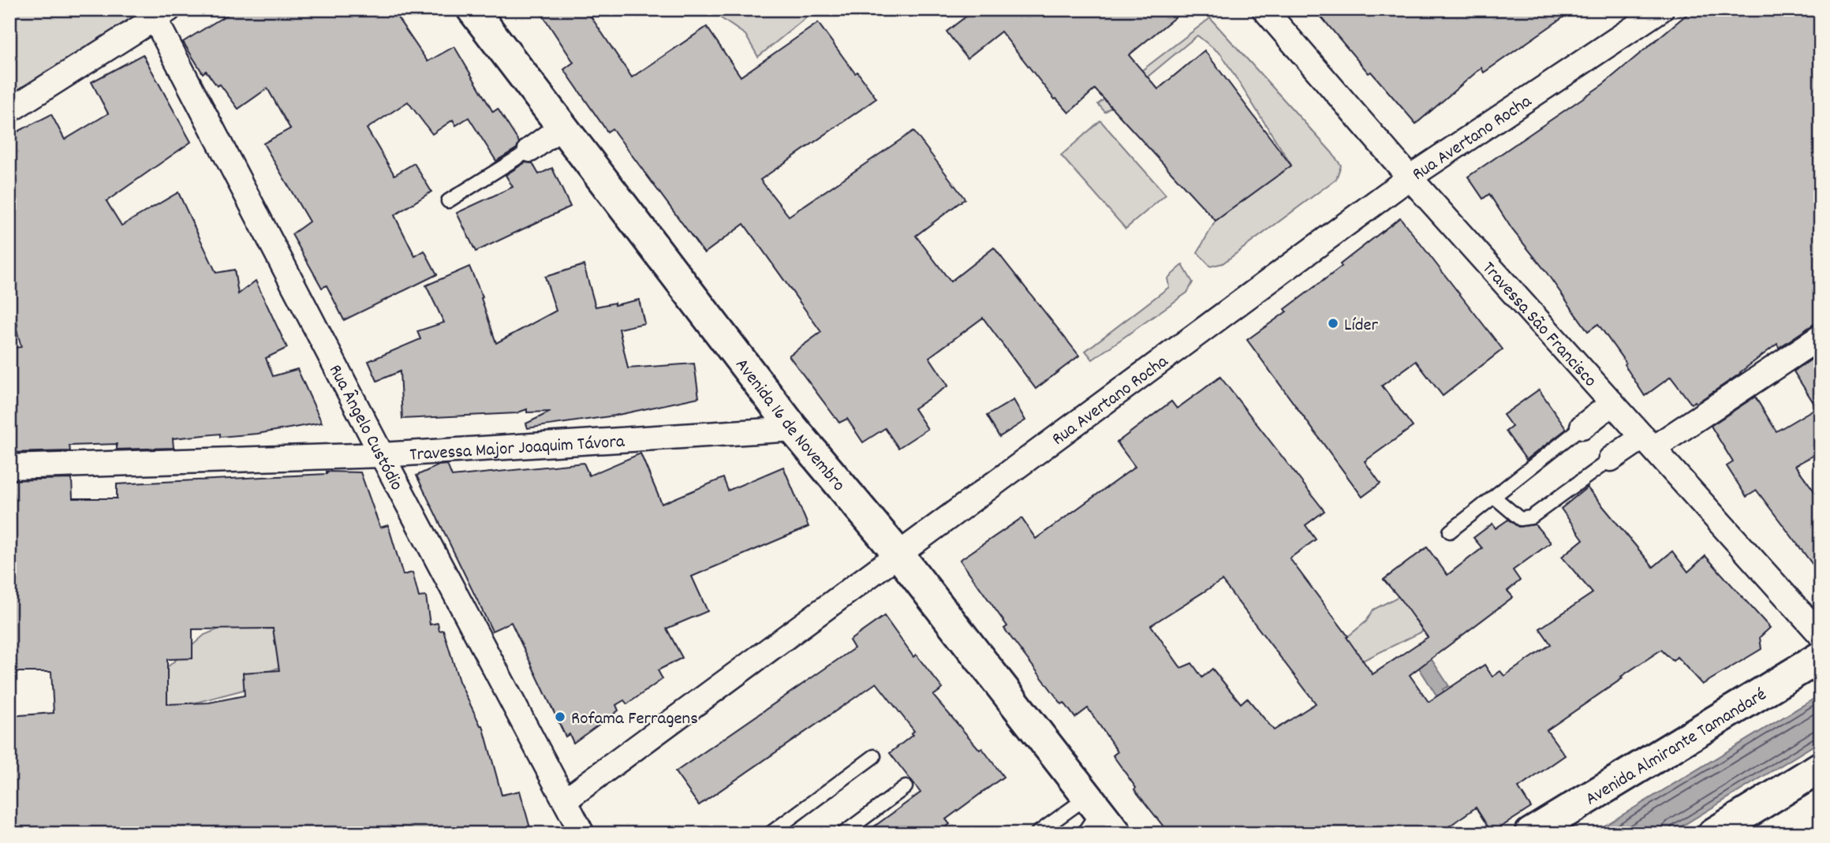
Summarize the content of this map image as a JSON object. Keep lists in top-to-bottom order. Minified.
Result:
{"streets":{"main road":["Avenida 16 de Novembro","Avenida Almirante Tamandaré"],"street":["Rua Avertano Rocha","Travessa São Francisco","Rua Ângelo Custódio","Travessa Major Joaquim Távora"]},"crossings":[["Rua Avertano Rocha","Travessa São Francisco"],["Rua Avertano Rocha","Avenida 16 de Novembro"],["Rua Avertano Rocha","Rua Ângelo Custódio"],["Avenida 16 de Novembro","Travessa Major Joaquim Távora"],["Rua Ângelo Custódio","Travessa Major Joaquim Távora"]],"places":["Líder","Rofama Ferragens"]}
